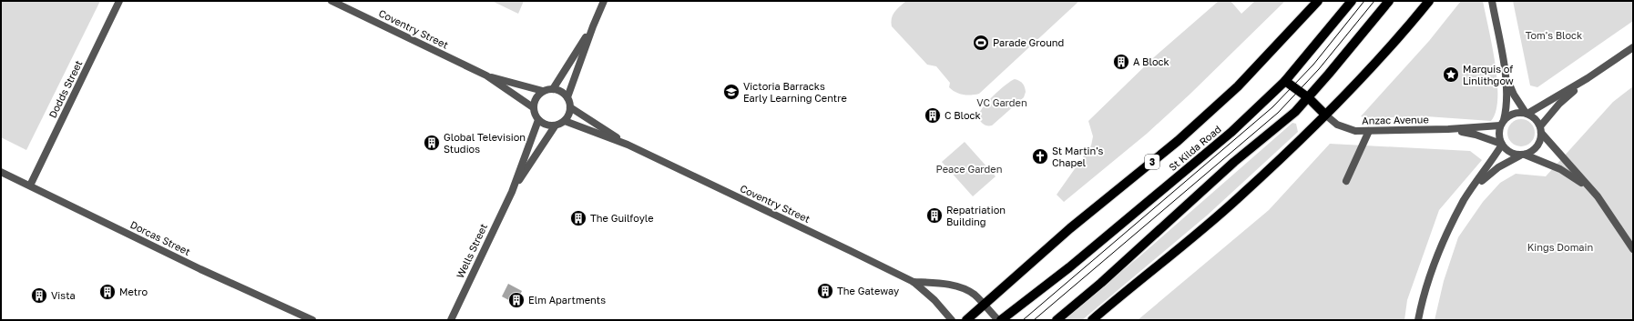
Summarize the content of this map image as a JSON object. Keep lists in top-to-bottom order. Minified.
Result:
{"streets":{"main road":["St Kilda Road","3"],"street":["Coventry Street","Dodds Street","Anzac Avenue","Dorcas Street","Wells Street"]},"crossings":[["Coventry Street","St Kilda Road"],["Coventry Street","Wells Street"],["Dodds Street","Dorcas Street"]],"parks":["Tom's Block","VC Garden","Peace Garden","Kings Domain"],"places":{"sports":["Parade Ground"],"building":["A Block","C Block","Global Television Studios","Repatriation Building","The Guilfoyle","The Gateway","Metro","Vista","Elm Apartments"],"place":["Marquis of Linlithgow"],"school or university":["Victoria Barracks Early Learning Centre"],"church":["St Martin's Chapel"]}}
